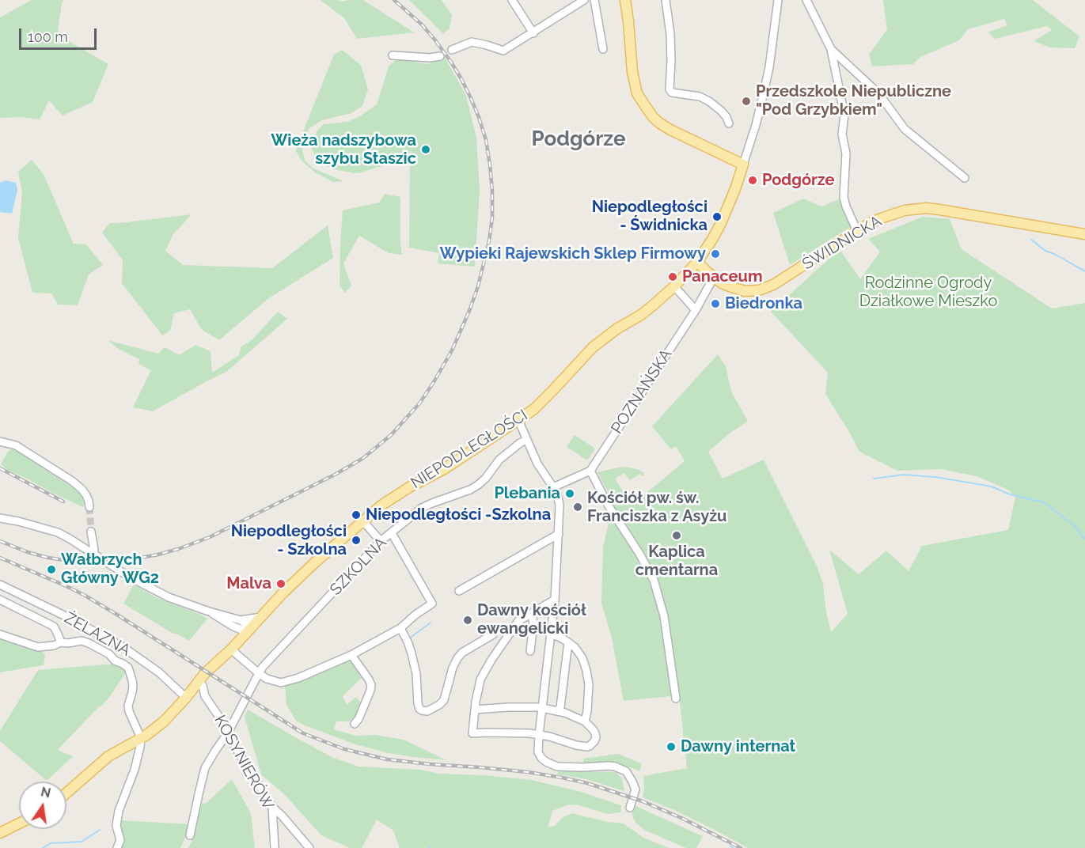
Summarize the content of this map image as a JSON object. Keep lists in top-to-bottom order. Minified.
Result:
{"streets":{"main road":["ŚWIDNICKA","NIEPODLEGŁOŚCI"],"street":["POZNAŃSKA","SZKOLNA","ŻELAZNA","KOSYNIERÓW"]},"crossings":[["ŚWIDNICKA","POZNAŃSKA"],["ŚWIDNICKA","NIEPODLEGŁOŚCI"],["NIEPODLEGŁOŚCI","ŻELAZNA"],["NIEPODLEGŁOŚCI","KOSYNIERÓW"],["SZKOLNA","KOSYNIERÓW"]],"districts":["Podgórze"],"parks":["Rodzinne Ogrody Działkowe Mieszko"],"places":["Przedszkole Niepubliczne \"Pod Grzybkiem\"","Wieża nadszybowa szybu Staszic","Podgórze","Niepodległości - Świdnicka","Wypieki Rajewskich Sklep Firmowy","Panaceum","Biedronka","Plebania","Kościół pw. św. Franciszka z Asyżu","Niepodległości -Szkolna","Kaplica cmentarna","Niepodległości - Szkolna","Wałbrzych Główny WG2","Malva","Dawny kościół ewangelicki","Dawny internat"],"scale_bar":"100 m","north":"top"}
